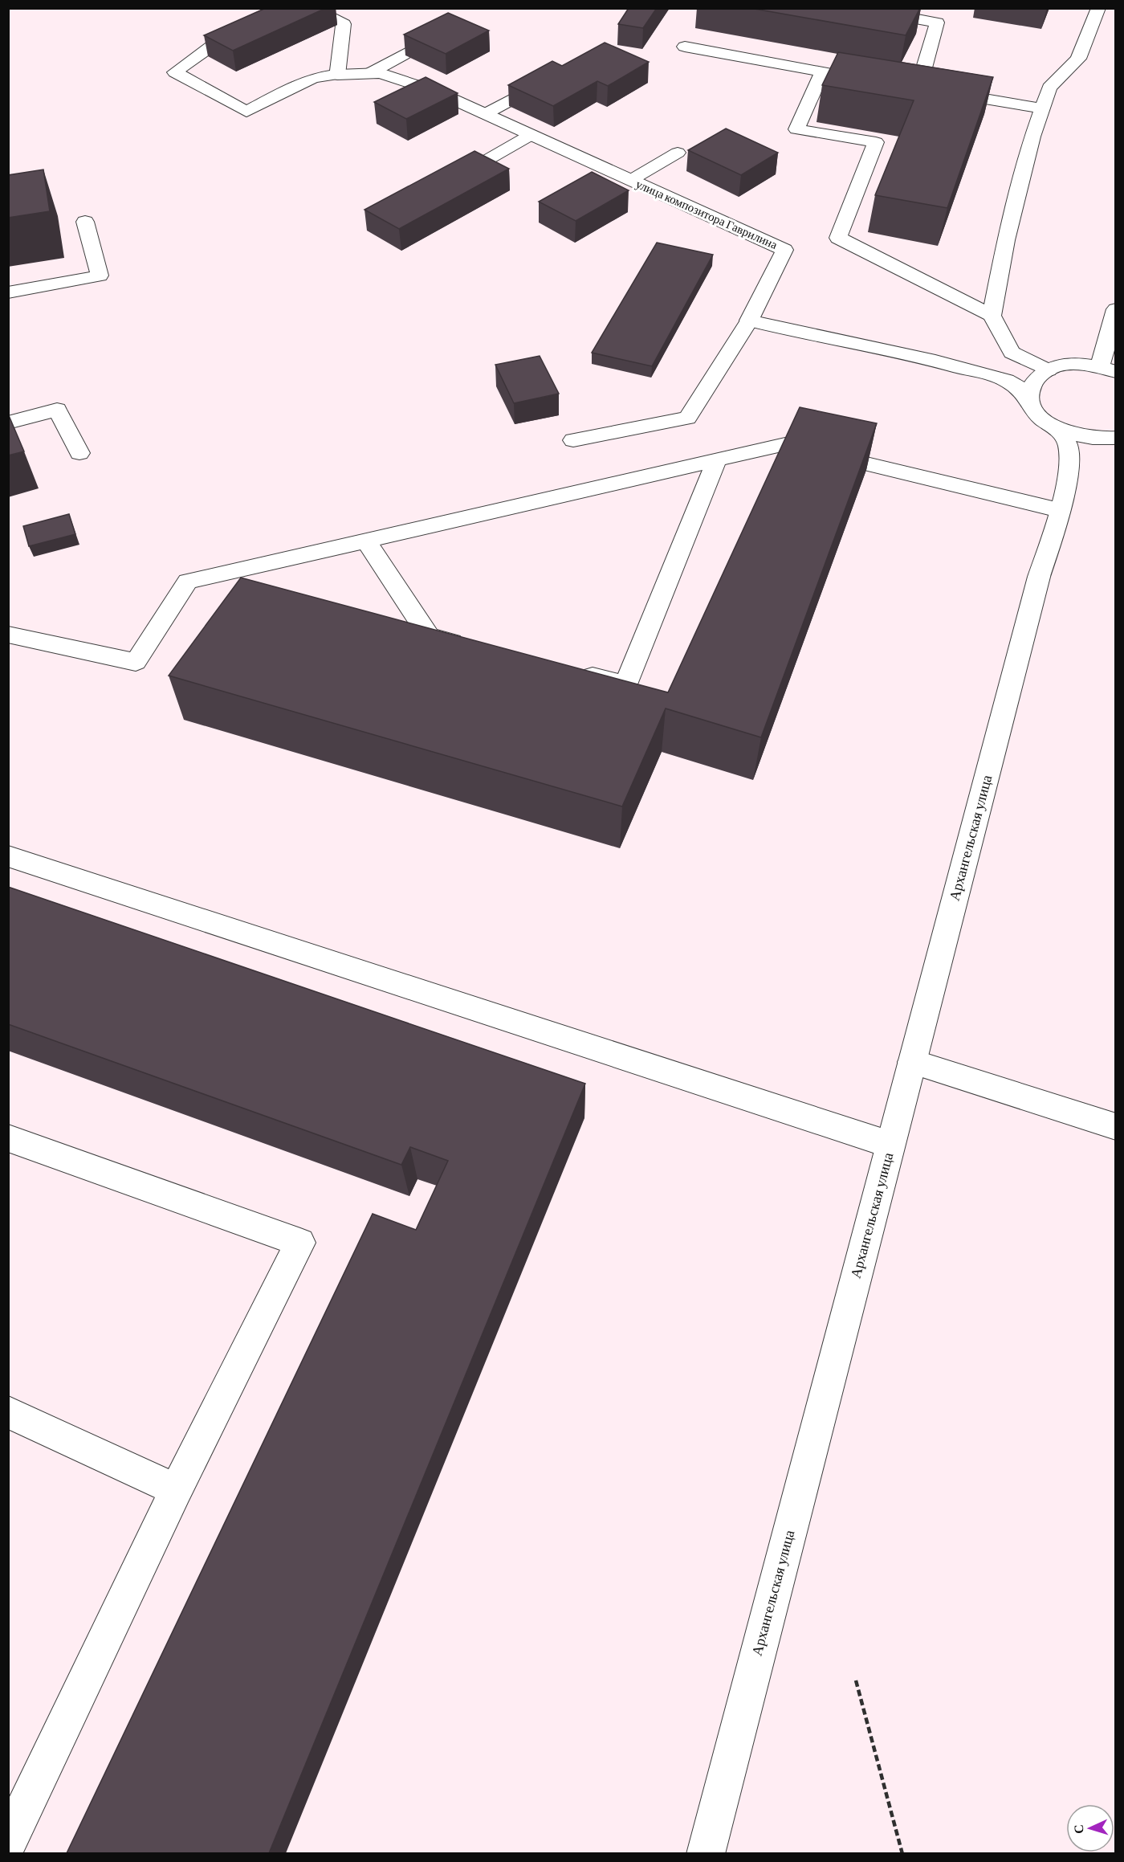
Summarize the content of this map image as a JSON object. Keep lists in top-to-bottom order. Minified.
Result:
{"streets":{"street":["улица композитора Гаврилина","Архангельская улица"]},"north":"left"}
